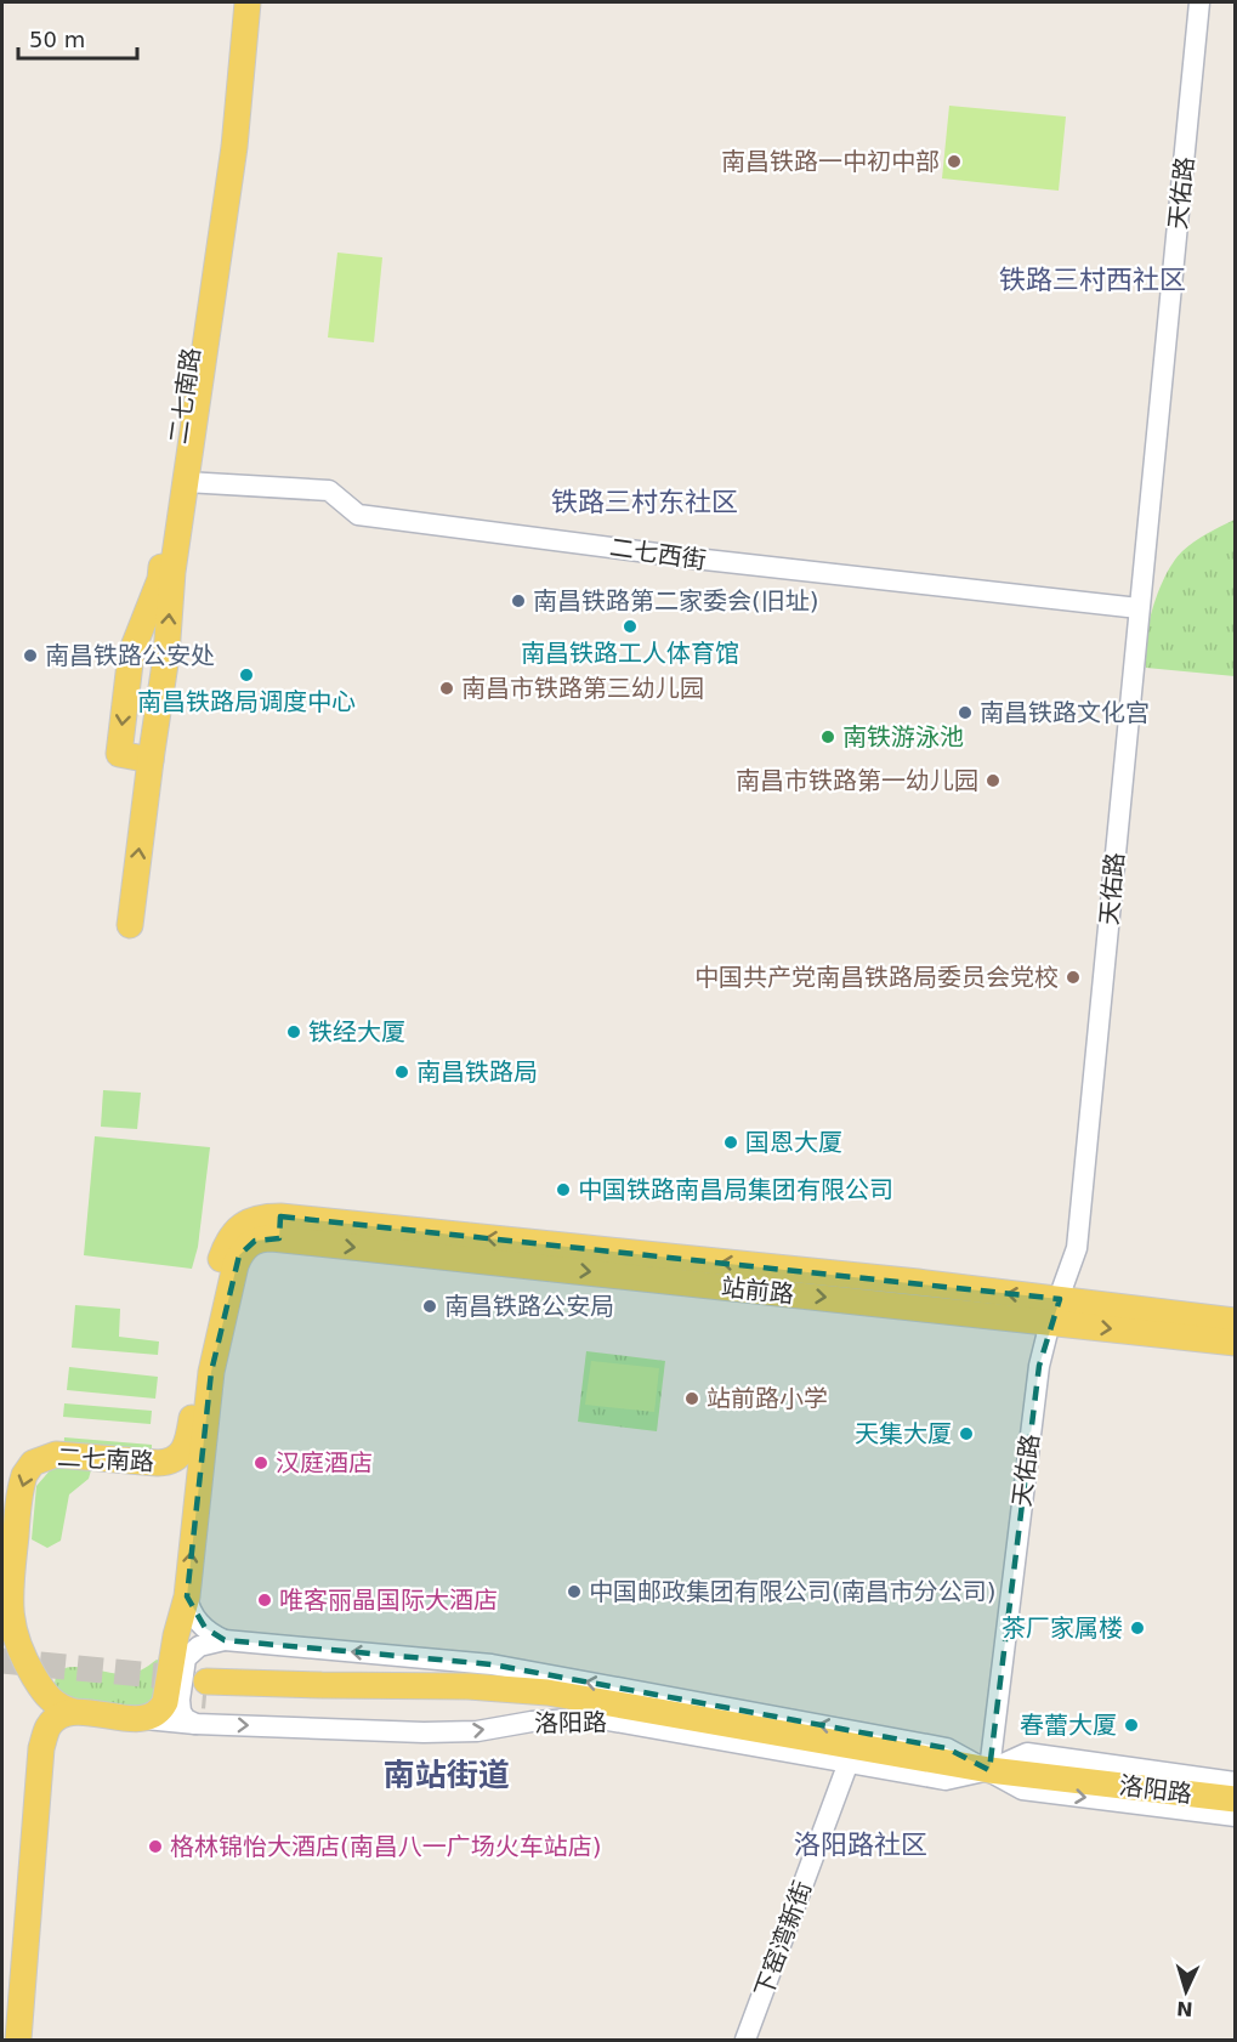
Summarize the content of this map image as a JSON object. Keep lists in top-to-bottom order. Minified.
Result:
{"streets":{"main road":["二七南路","站前路","洛阳路"],"street":["天佑路","二七西街","下窑湾新街"]},"crossings":[["天佑路","二七西街"],["天佑路","站前路"],["天佑路","洛阳路"],["二七南路","二七西街"],["二七南路","站前路"],["洛阳路","下窑湾新街"]],"districts":["铁路三村西社区","铁路三村东社区","南站街道","洛阳路社区"],"places":["南昌铁路一中初中部","南昌铁路第二家委会(旧址)","南昌铁路工人体育馆","南昌铁路公安处","南昌铁路局调度中心","南昌市铁路第三幼儿园","南昌铁路文化宫","南铁游泳池","南昌市铁路第一幼儿园","中国共产党南昌铁路局委员会党校","铁经大厦","南昌铁路局","国恩大厦","中国铁路南昌局集团有限公司","南昌铁路公安局","站前路小学","天集大厦","汉庭酒店","中国邮政集团有限公司(南昌市分公司)","唯客丽晶国际大酒店","茶厂家属楼","春蕾大厦","格林锦怡大酒店(南昌八一广场火车站店)"],"scale_bar":"50 m","north":"bottom"}
